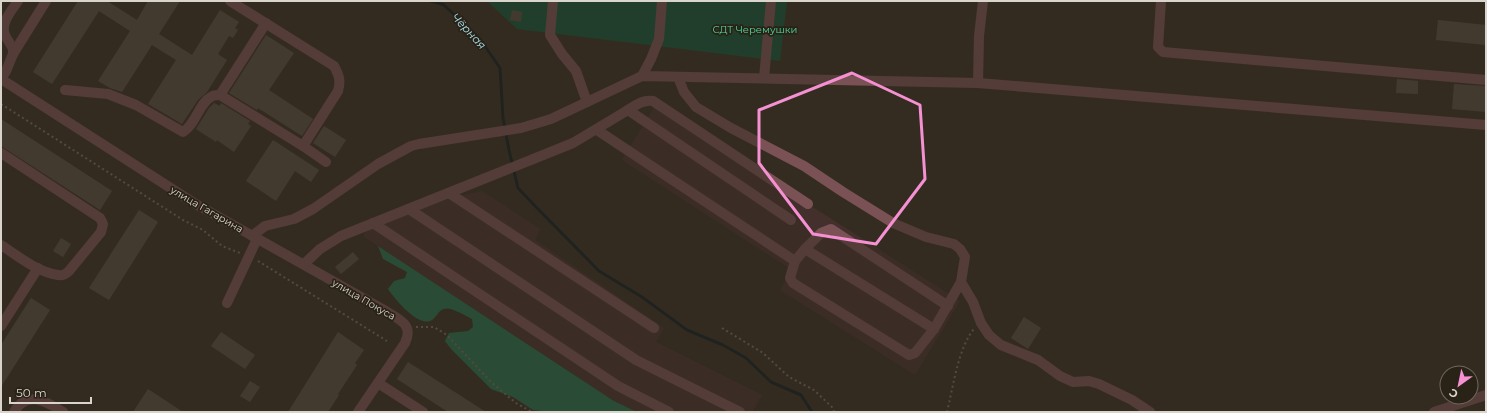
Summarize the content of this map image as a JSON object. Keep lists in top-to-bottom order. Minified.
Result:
{"streets":{"street":["улица Гагарина","улица Покуса"]},"crossings":[["улица Гагарина","улица Покуса"]],"water":["Чёрная"],"parks":["СДТ Черемушки"],"scale_bar":"50 m","north":"bottom left"}
